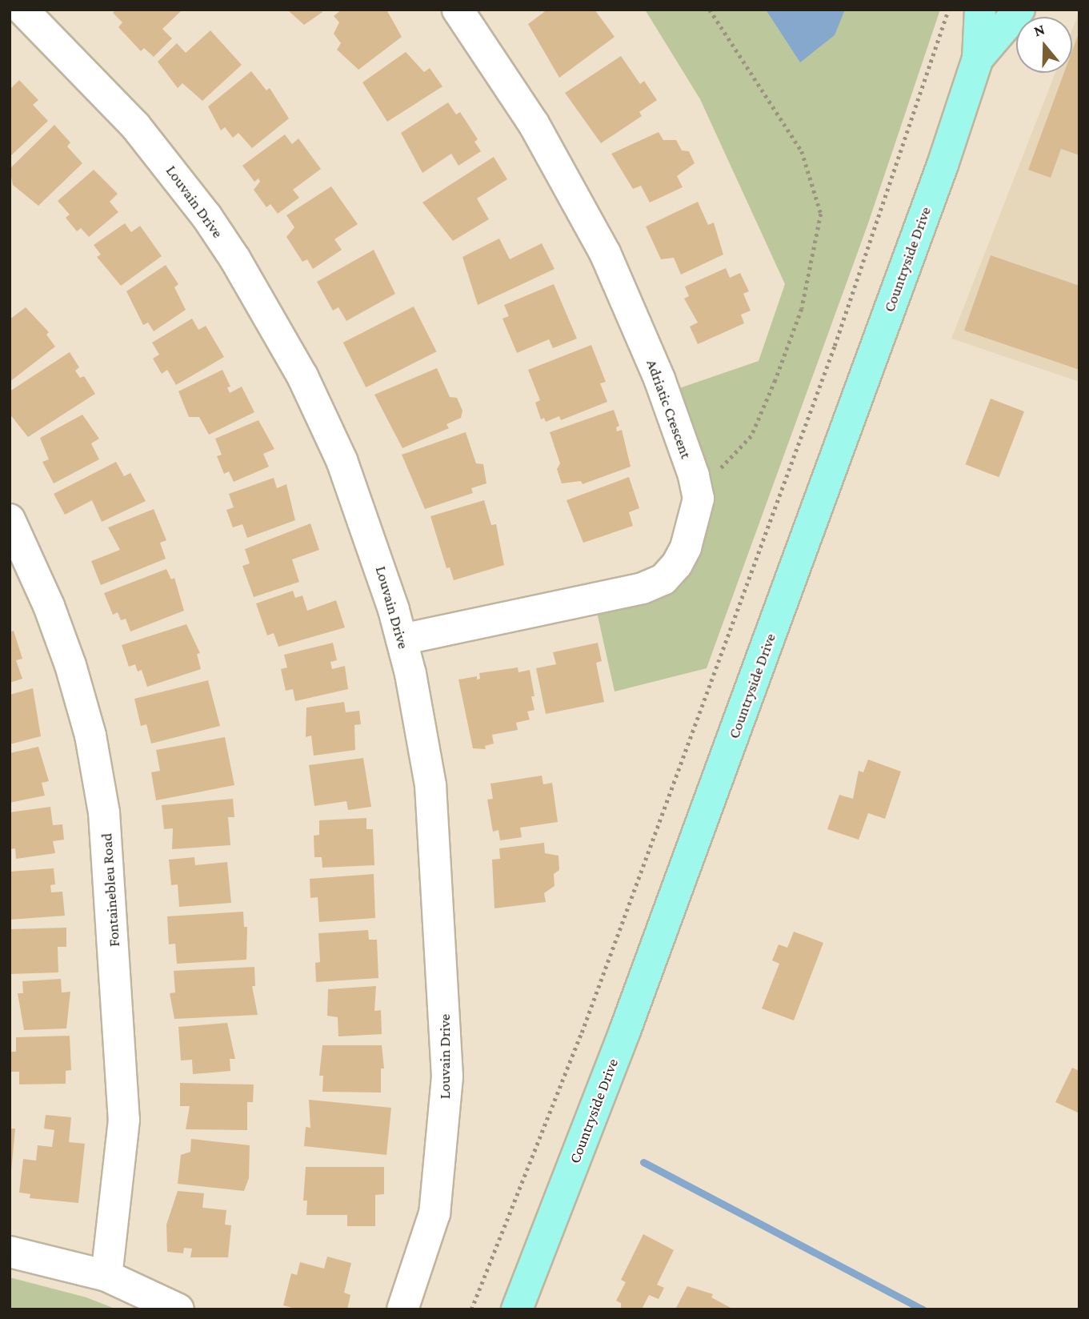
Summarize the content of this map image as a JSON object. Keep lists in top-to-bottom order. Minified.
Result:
{"streets":{"main road":["Countryside Drive"],"street":["Louvain Drive","Adriatic Crescent","Fontainebleu Road"]},"crossings":[["Louvain Drive","Adriatic Crescent"]],"north":"top"}
